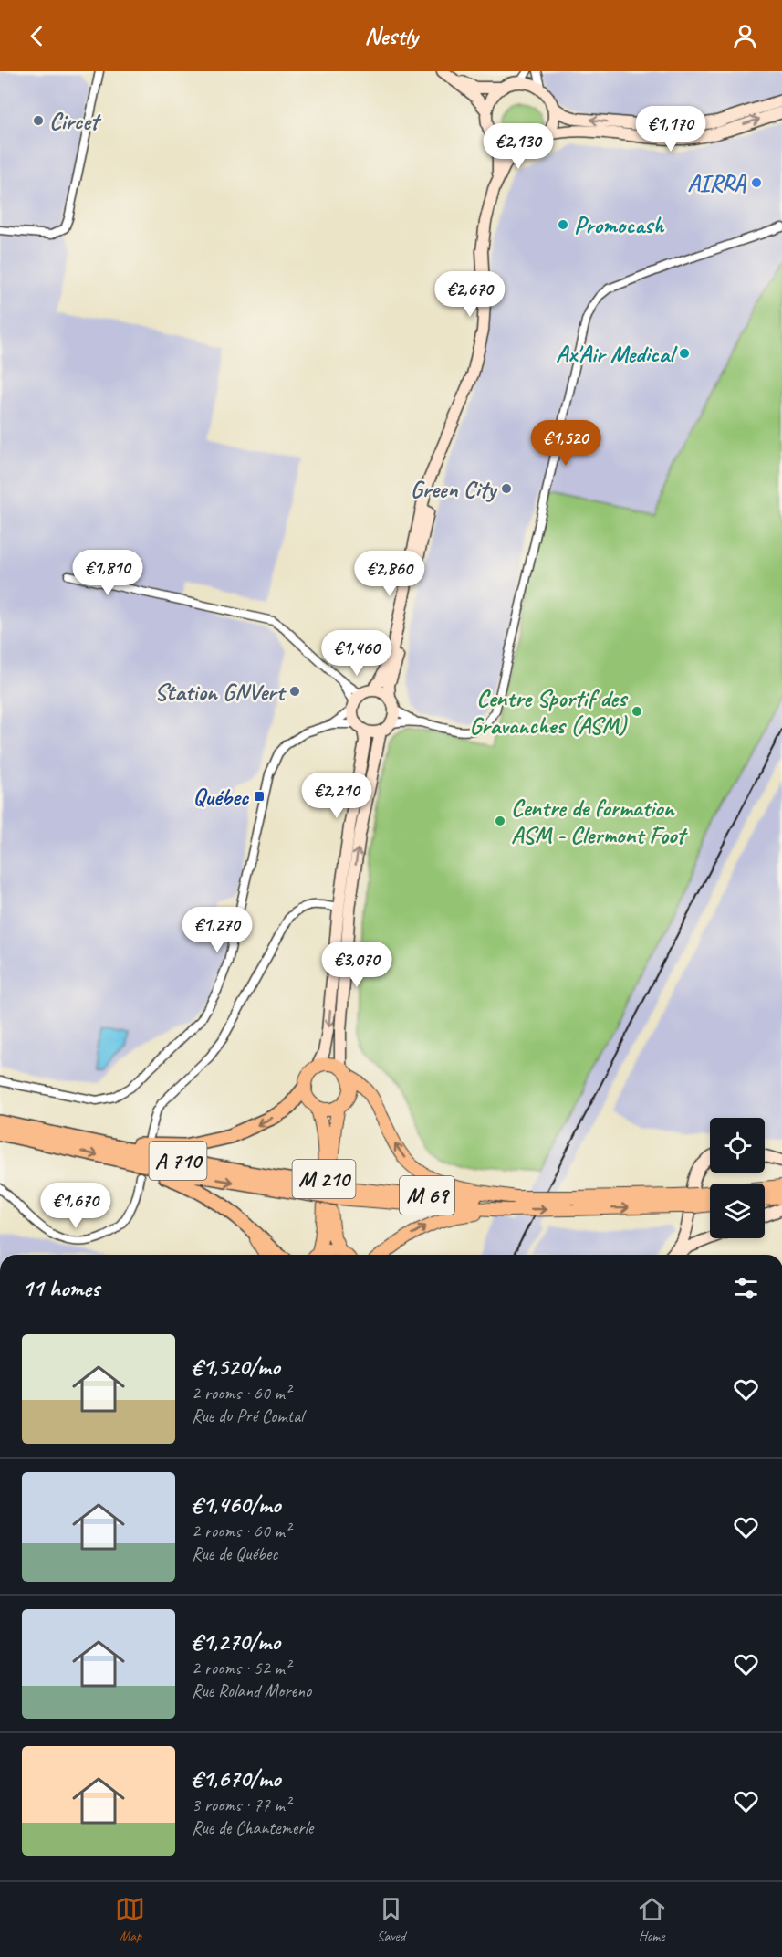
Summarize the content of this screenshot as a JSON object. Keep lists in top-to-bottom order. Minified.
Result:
{"streets":{"highway":["A 710"],"main road":["M 210","M 69"]},"crossings":[["A 710","M 69"]],"places":{"other":["Circet","AIRRA","Promocash","Ax'Air Medical","Green City","Station GNVert","Centre Sportif des Gravanches (ASM)","Centre de formation ASM - Clermont Foot"],"transit":["Québec"]},"page":{"header":"Nestly","price":["€1,170","€2,130","€2,670","€1,520","€1,810","€2,860","€1,460","€2,210","€1,270","€3,070","€1,670"],"heading":"11 homes","list":[{"name":"€1,520/mo","note":"2 rooms · 60 m² · Rue du Pré Comtal"},{"name":"€1,460/mo","note":"2 rooms · 60 m² · Rue de Québec"},{"name":"€1,270/mo","note":"2 rooms · 52 m² · Rue Roland Moreno"},{"name":"€1,670/mo","note":"3 rooms · 77 m² · Rue de Chantemerle"}],"tabs":["Map","Saved","Home"]}}
